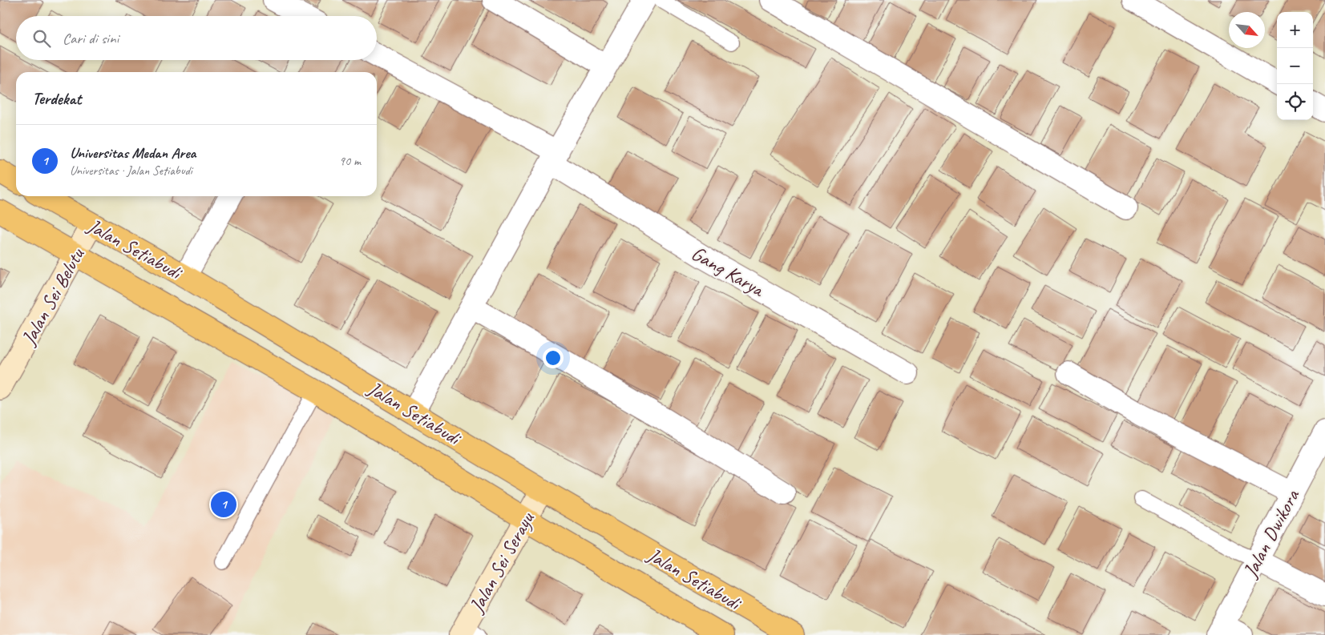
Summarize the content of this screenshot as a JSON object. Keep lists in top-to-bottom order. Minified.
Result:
{"streets":{"main road":["Jalan Setiabudi"],"street":["Gang Karya","Jalan Sei Belutu","Jalan Dwikora","Jalan Sei Serayu"]},"crossings":[["Jalan Setiabudi","Jalan Sei Belutu"],["Jalan Setiabudi","Jalan Sei Serayu"]],"north":"bottom right","page":{"map_buttons":["+","−"],"search":"Cari di sini","heading":"Terdekat","list":[{"mark":"1","name":"Universitas Medan Area","note":"Universitas · Jalan Setiabudi","value":"90 m"}],"pins":"1"}}
